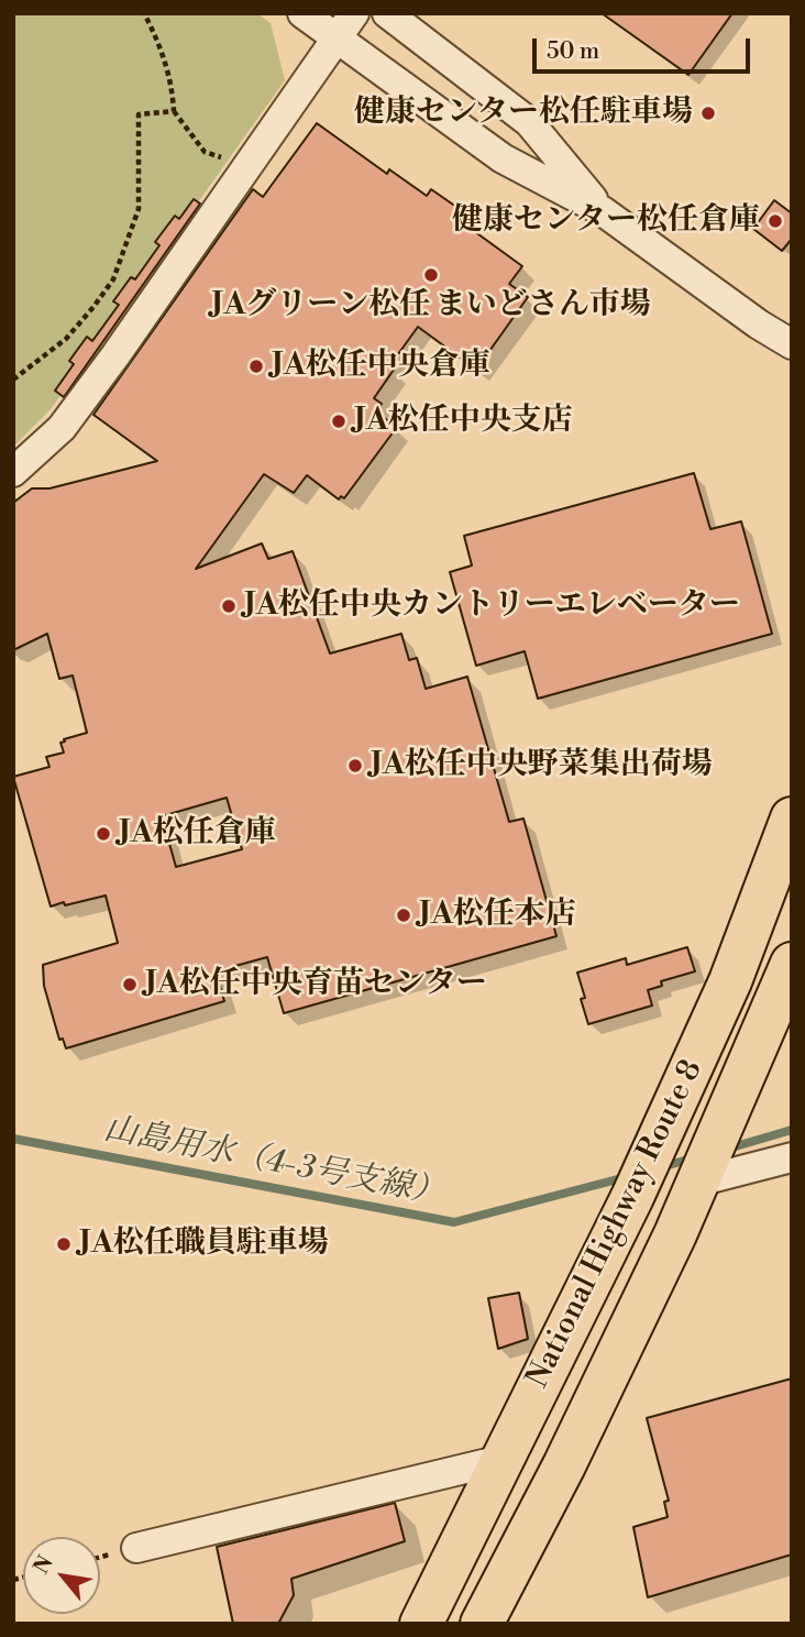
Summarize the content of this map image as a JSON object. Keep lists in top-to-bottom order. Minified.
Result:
{"streets":{"highway":["National Highway Route 8"]},"water":["山島用水（4-3号支線）"],"places":["健康センター松任駐車場","健康センター松任倉庫","JAグリーン松任 まいどさん市場","JA松任中央倉庫","JA松任中央支店","JA松任中央カントリーエレベーター","JA松任中央野菜集出荷場","JA松任倉庫","JA松任本店","JA松任中央育苗センター","JA松任職員駐車場"],"scale_bar":"50 m","north":"top left"}
